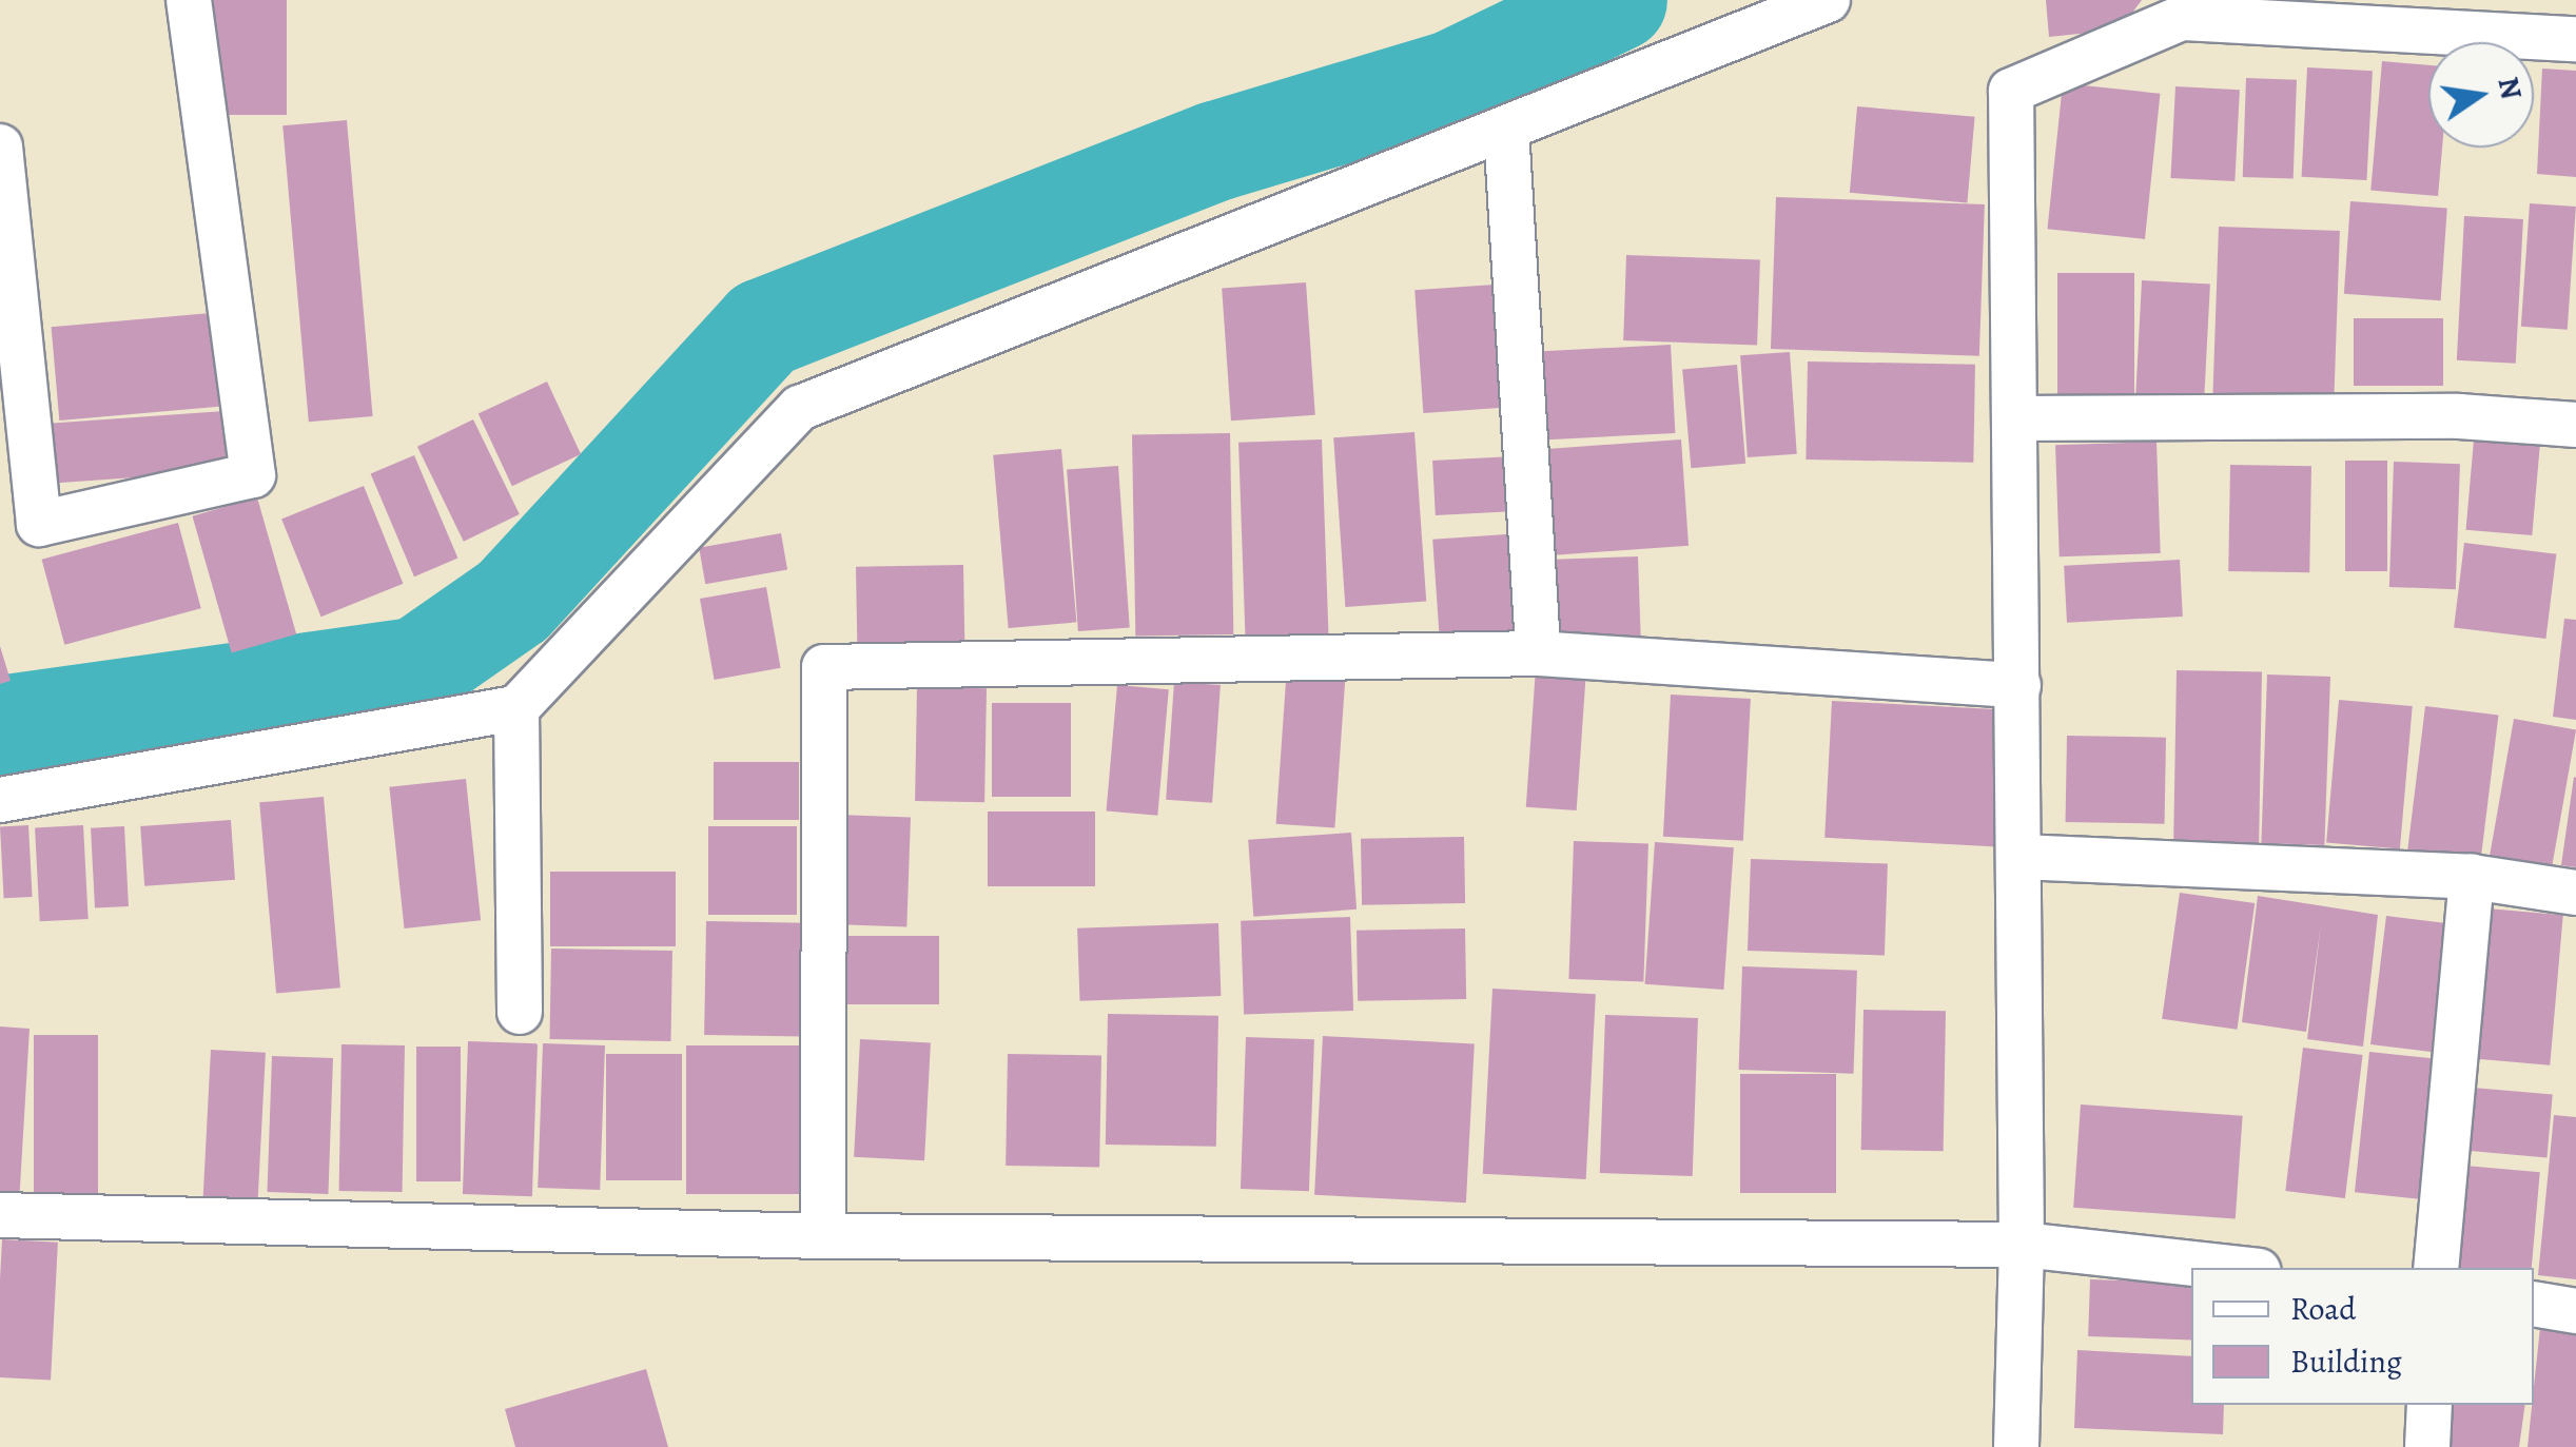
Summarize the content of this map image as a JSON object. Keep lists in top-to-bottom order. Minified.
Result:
{"legend":["Road","Building"],"north":"right"}
